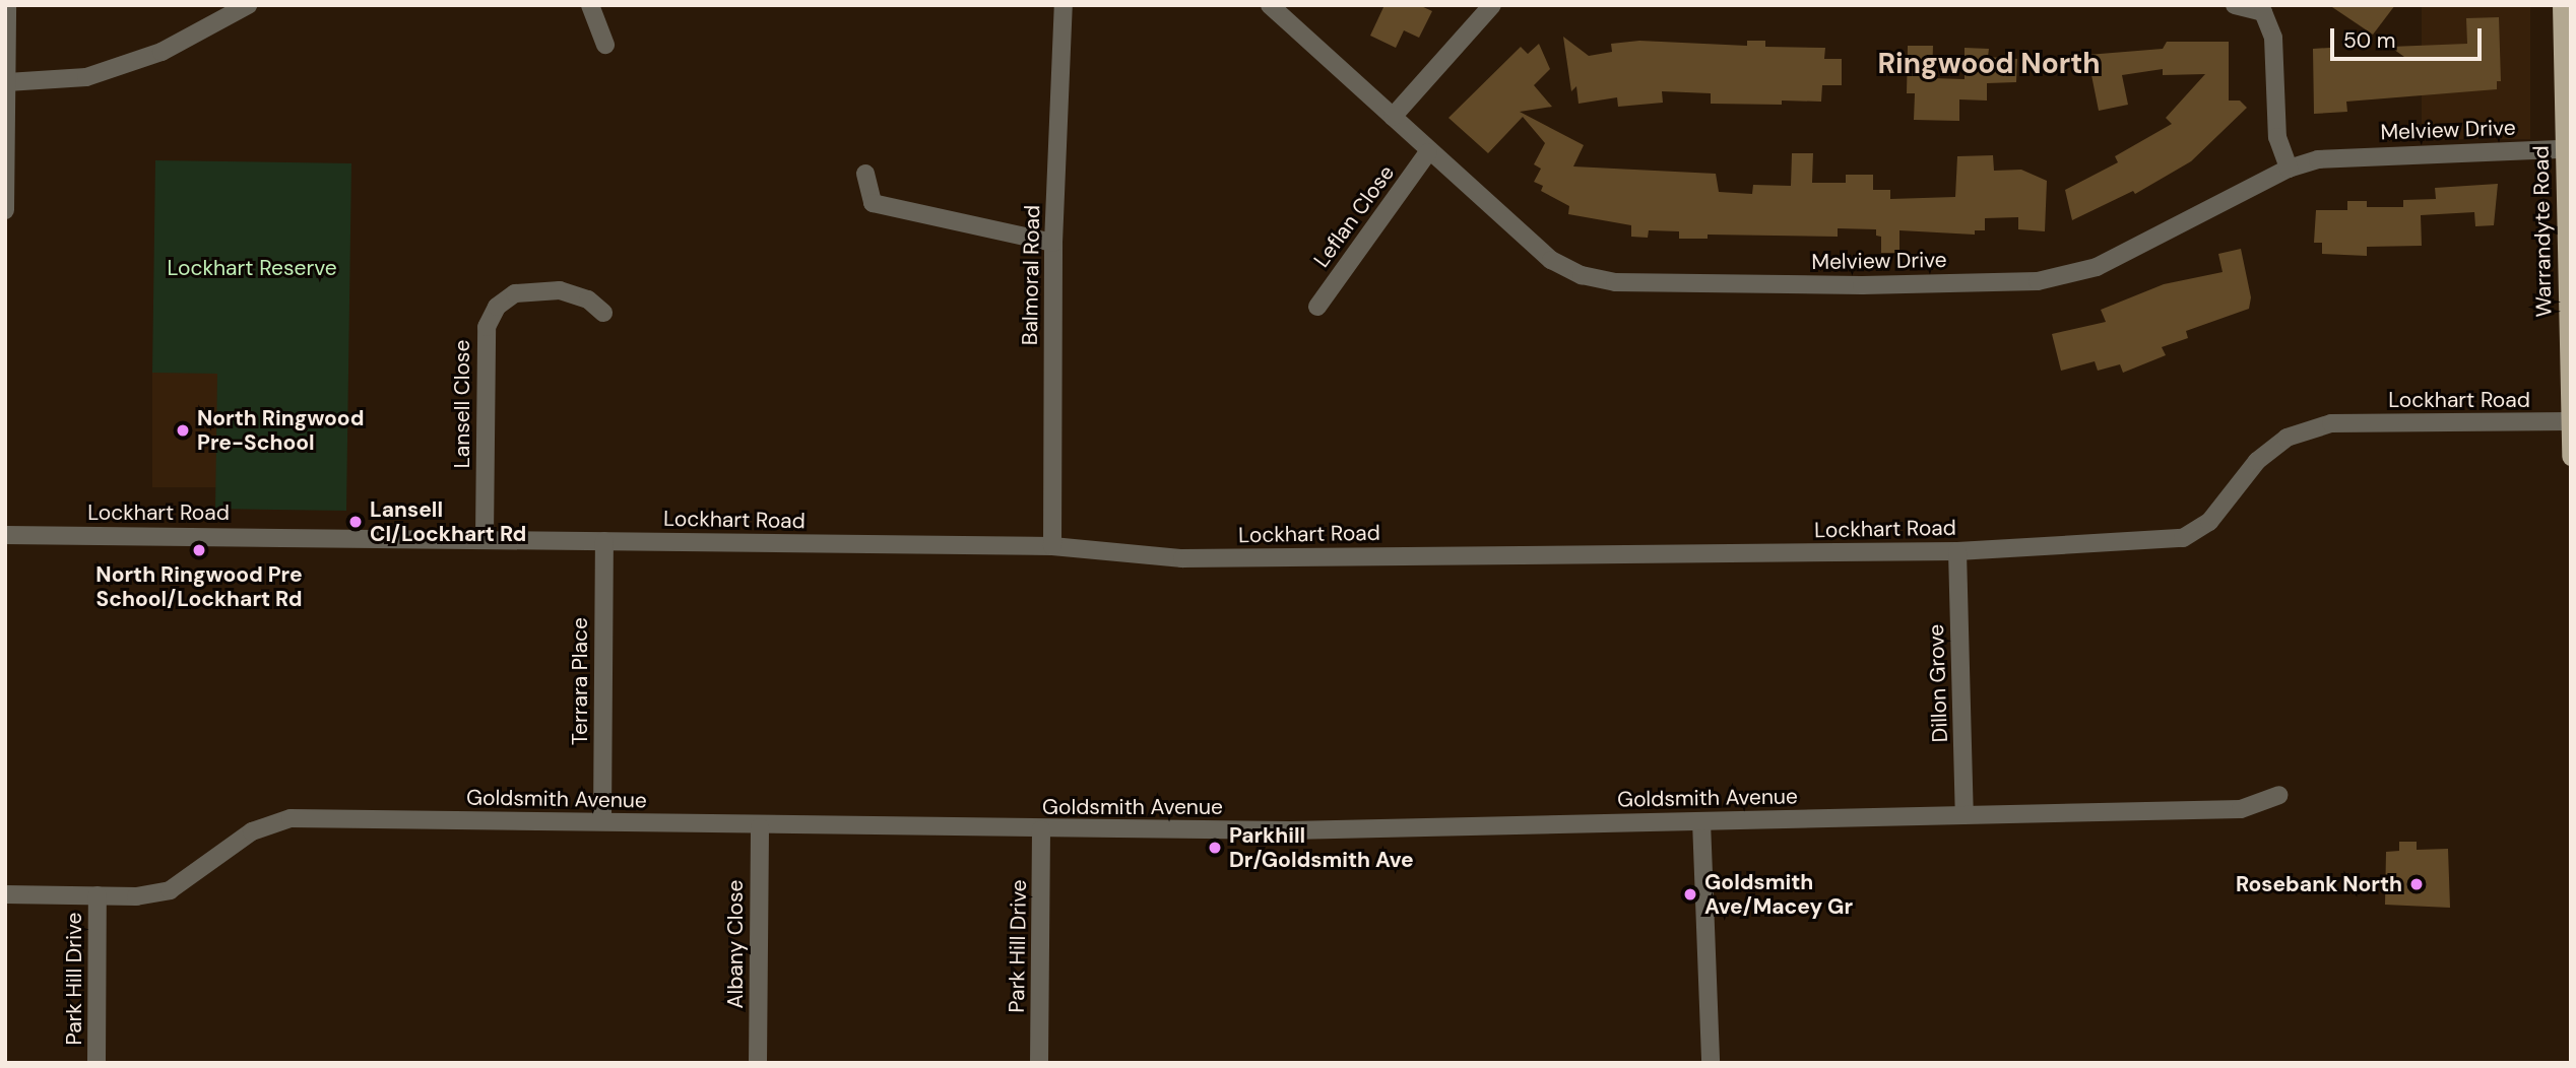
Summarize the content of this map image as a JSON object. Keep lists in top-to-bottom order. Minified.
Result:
{"streets":{"main road":["Warrandyte Road"],"street":["Melview Drive","Leflan Close","Balmoral Road","Lockhart Road","Lansell Close","Terrara Place","Dillon Grove","Goldsmith Avenue","Albany Close","Park Hill Drive"]},"crossings":[["Melview Drive","Leflan Close"],["Melview Drive","Warrandyte Road"],["Warrandyte Road","Lockhart Road"],["Balmoral Road","Lockhart Road"],["Lockhart Road","Lansell Close"],["Lockhart Road","Terrara Place"],["Lockhart Road","Dillon Grove"],["Terrara Place","Goldsmith Avenue"],["Dillon Grove","Goldsmith Avenue"],["Goldsmith Avenue","Albany Close"],["Goldsmith Avenue","Park Hill Drive"]],"districts":["Ringwood North"],"parks":["Lockhart Reserve"],"places":["North Ringwood Pre-School","Lansell Cl/Lockhart Rd","North Ringwood Pre School/Lockhart Rd","Parkhill Dr/Goldsmith Ave","Rosebank North","Goldsmith Ave/Macey Gr"],"scale_bar":"50 m"}
